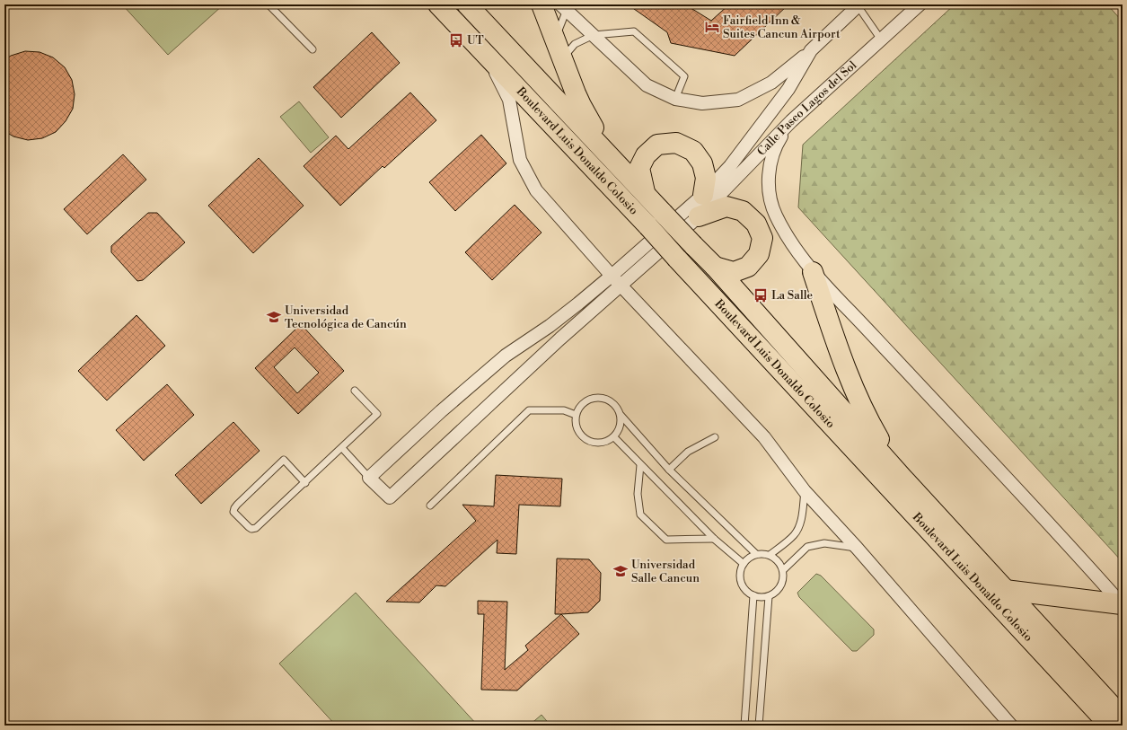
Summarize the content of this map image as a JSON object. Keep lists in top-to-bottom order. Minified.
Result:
{"streets":{"main road":["Boulevard Luis Donaldo Colosio"],"street":["Calle Paseo Lagos del Sol"]},"places":{"hotel":["Fairfield Inn & Suites Cancun Airport"],"bus stop":["UT","La Salle"],"school or university":["Universidad Tecnológica de Cancún","Universidad Salle Cancun"]}}
